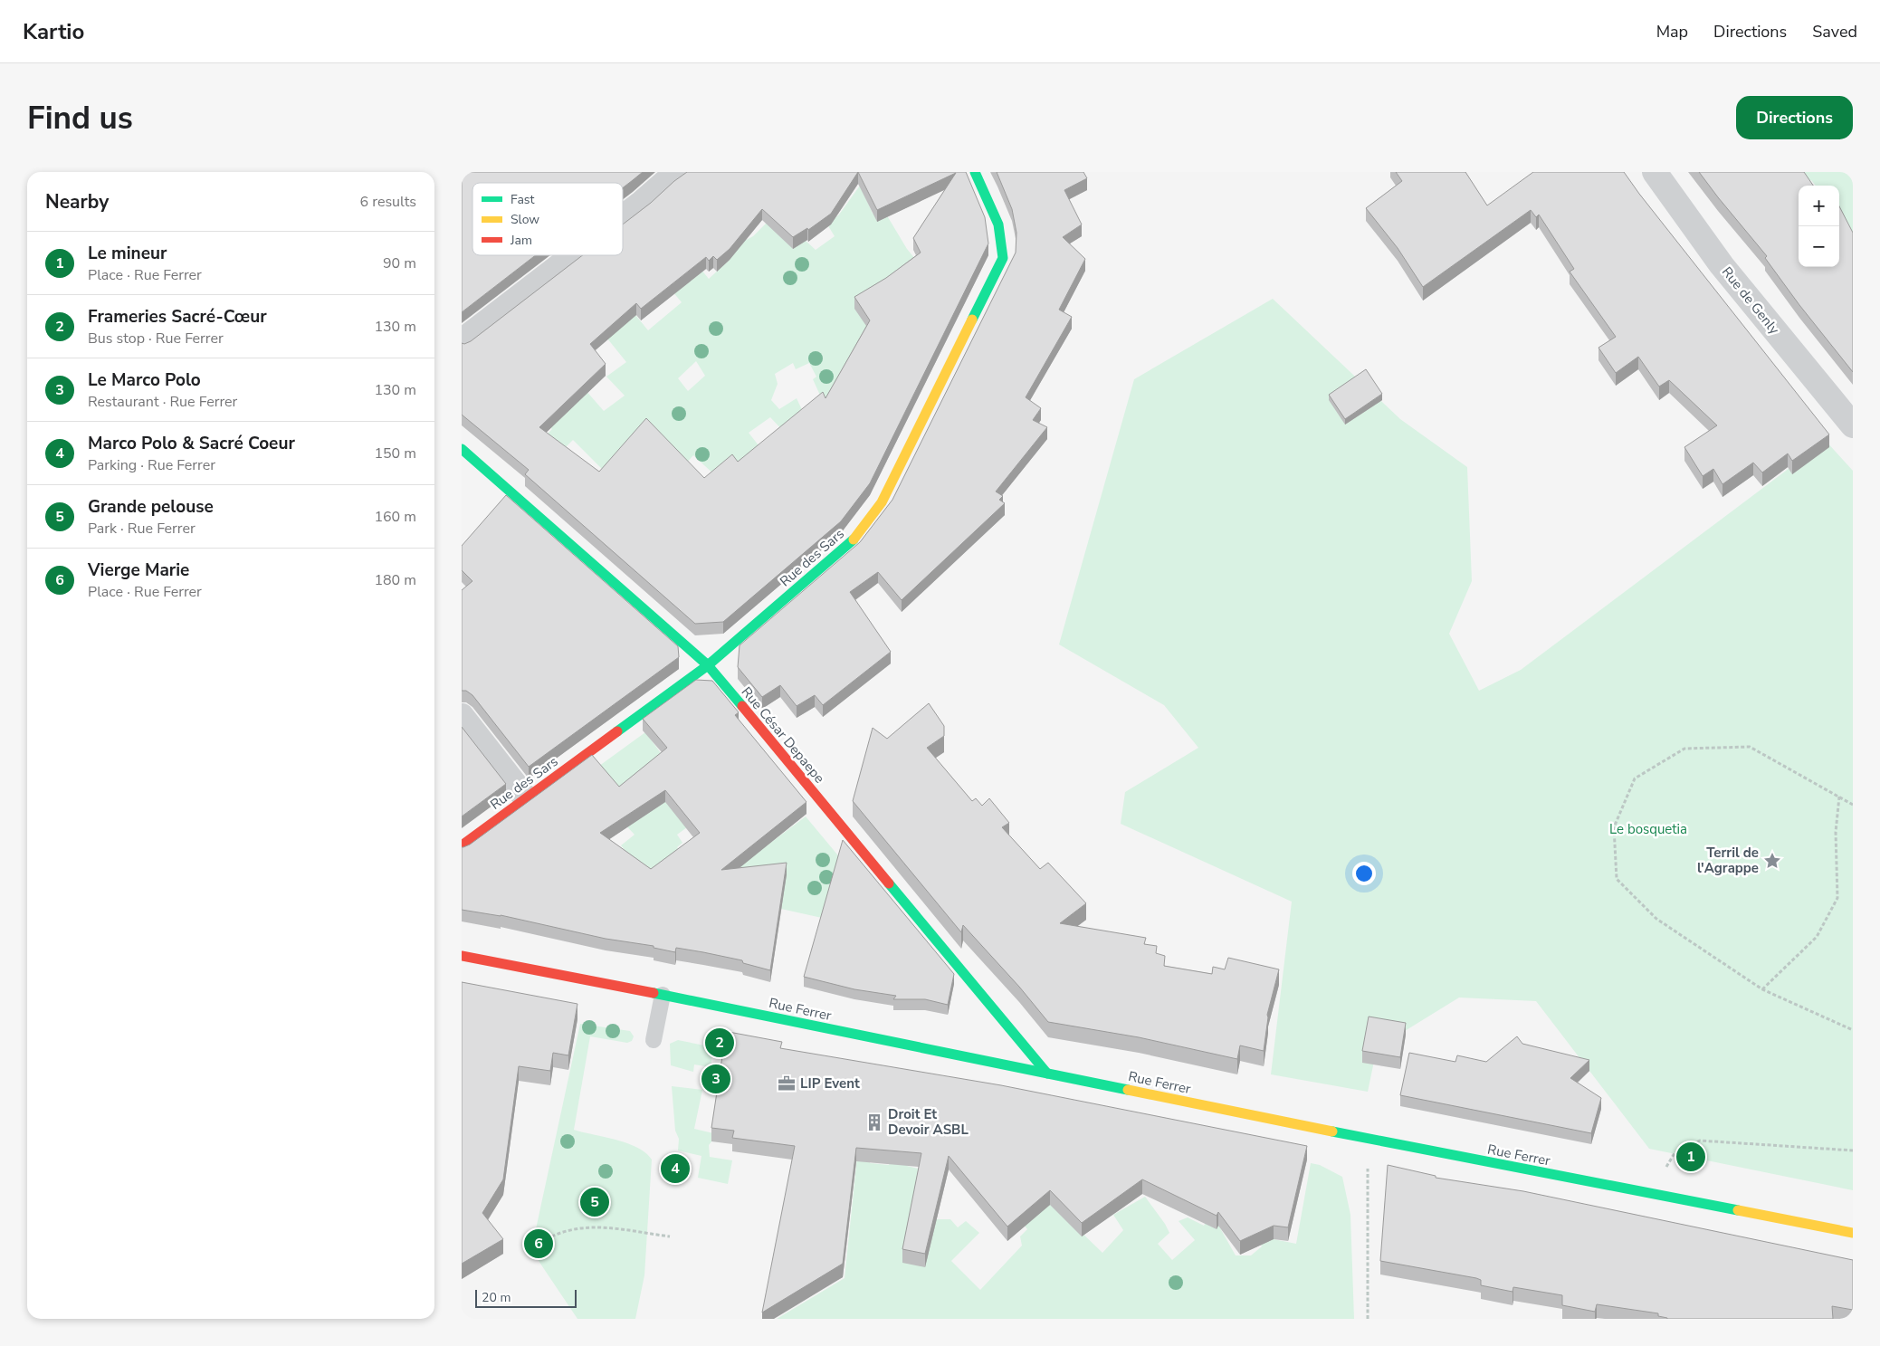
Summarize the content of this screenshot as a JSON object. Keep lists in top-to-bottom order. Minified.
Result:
{"streets":{"street":["Rue de Genly","Rue des Sars","Rue César Depaepe","Rue Ferrer"]},"crossings":[["Rue des Sars","Rue César Depaepe"],["Rue César Depaepe","Rue Ferrer"]],"parks":["Le bosquetia"],"places":{"place":["Terril de l'Agrappe"],"office":["LIP Event"],"building":["Droit Et Devoir ASBL"]},"legend":["Fast","Slow","Jam"],"scale_bar":"20 m","page":{"header":"Kartio","nav":["Map","Directions","Saved"],"buttons":"Directions","title":"Find us","heading":["Nearby","6 results"],"map_buttons":["+","−"],"list":[{"mark":"1","name":"Le mineur","note":"Place · Rue Ferrer","value":"90 m"},{"mark":"2","name":"Frameries Sacré-Cœur","note":"Bus stop · Rue Ferrer","value":"130 m"},{"mark":"3","name":"Le Marco Polo","note":"Restaurant · Rue Ferrer","value":"130 m"},{"mark":"4","name":"Marco Polo & Sacré Coeur","note":"Parking · Rue Ferrer","value":"150 m"},{"mark":"5","name":"Grande pelouse","note":"Park · Rue Ferrer","value":"160 m"},{"mark":"6","name":"Vierge Marie","note":"Place · Rue Ferrer","value":"180 m"}],"pins":["2","3","1","4","5","6"],"scale":"20 m"}}
